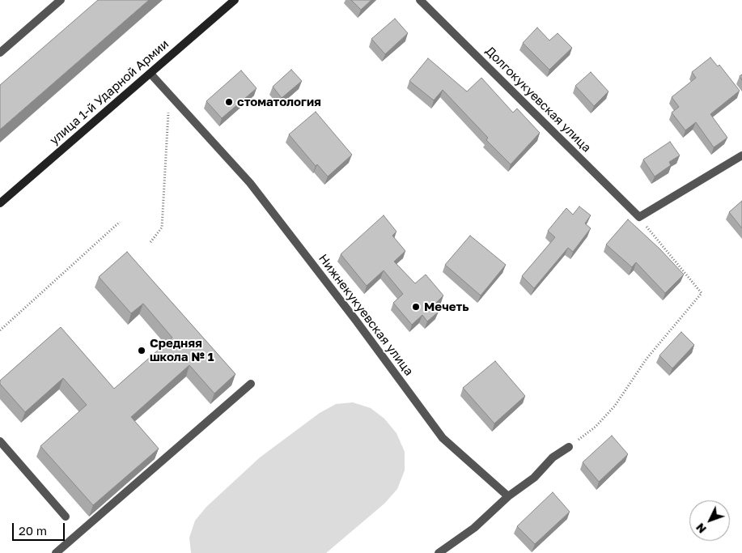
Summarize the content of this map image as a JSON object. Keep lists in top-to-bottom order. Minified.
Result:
{"streets":{"main road":["улица 1-й Ударной Армии"],"street":["Долгокукуевская улица","Нижнекукуевская улица"]},"crossings":[["улица 1-й Ударной Армии","Нижнекукуевская улица"]],"places":["стоматология","Мечеть","Средняя школа № 1"],"scale_bar":"20 m","north":"bottom left"}
